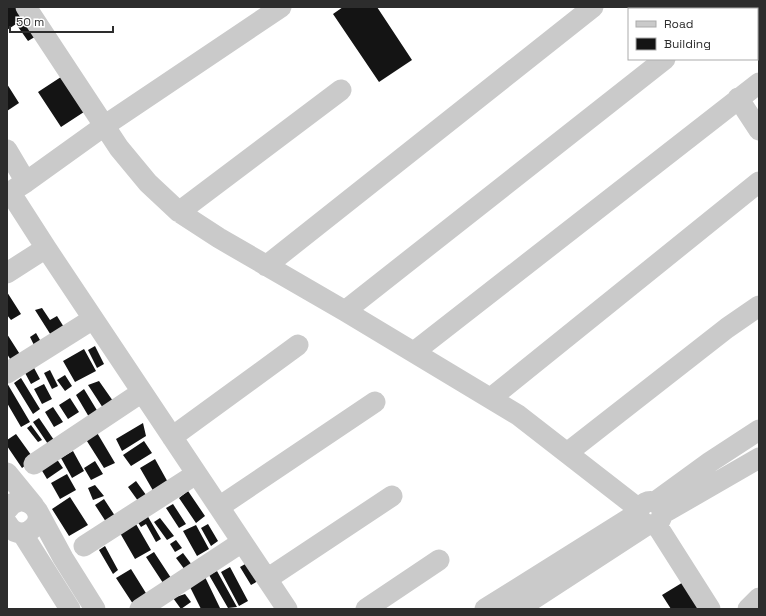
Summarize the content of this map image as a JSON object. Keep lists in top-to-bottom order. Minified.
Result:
{"legend":["Road","Building"],"scale_bar":"50 m"}
